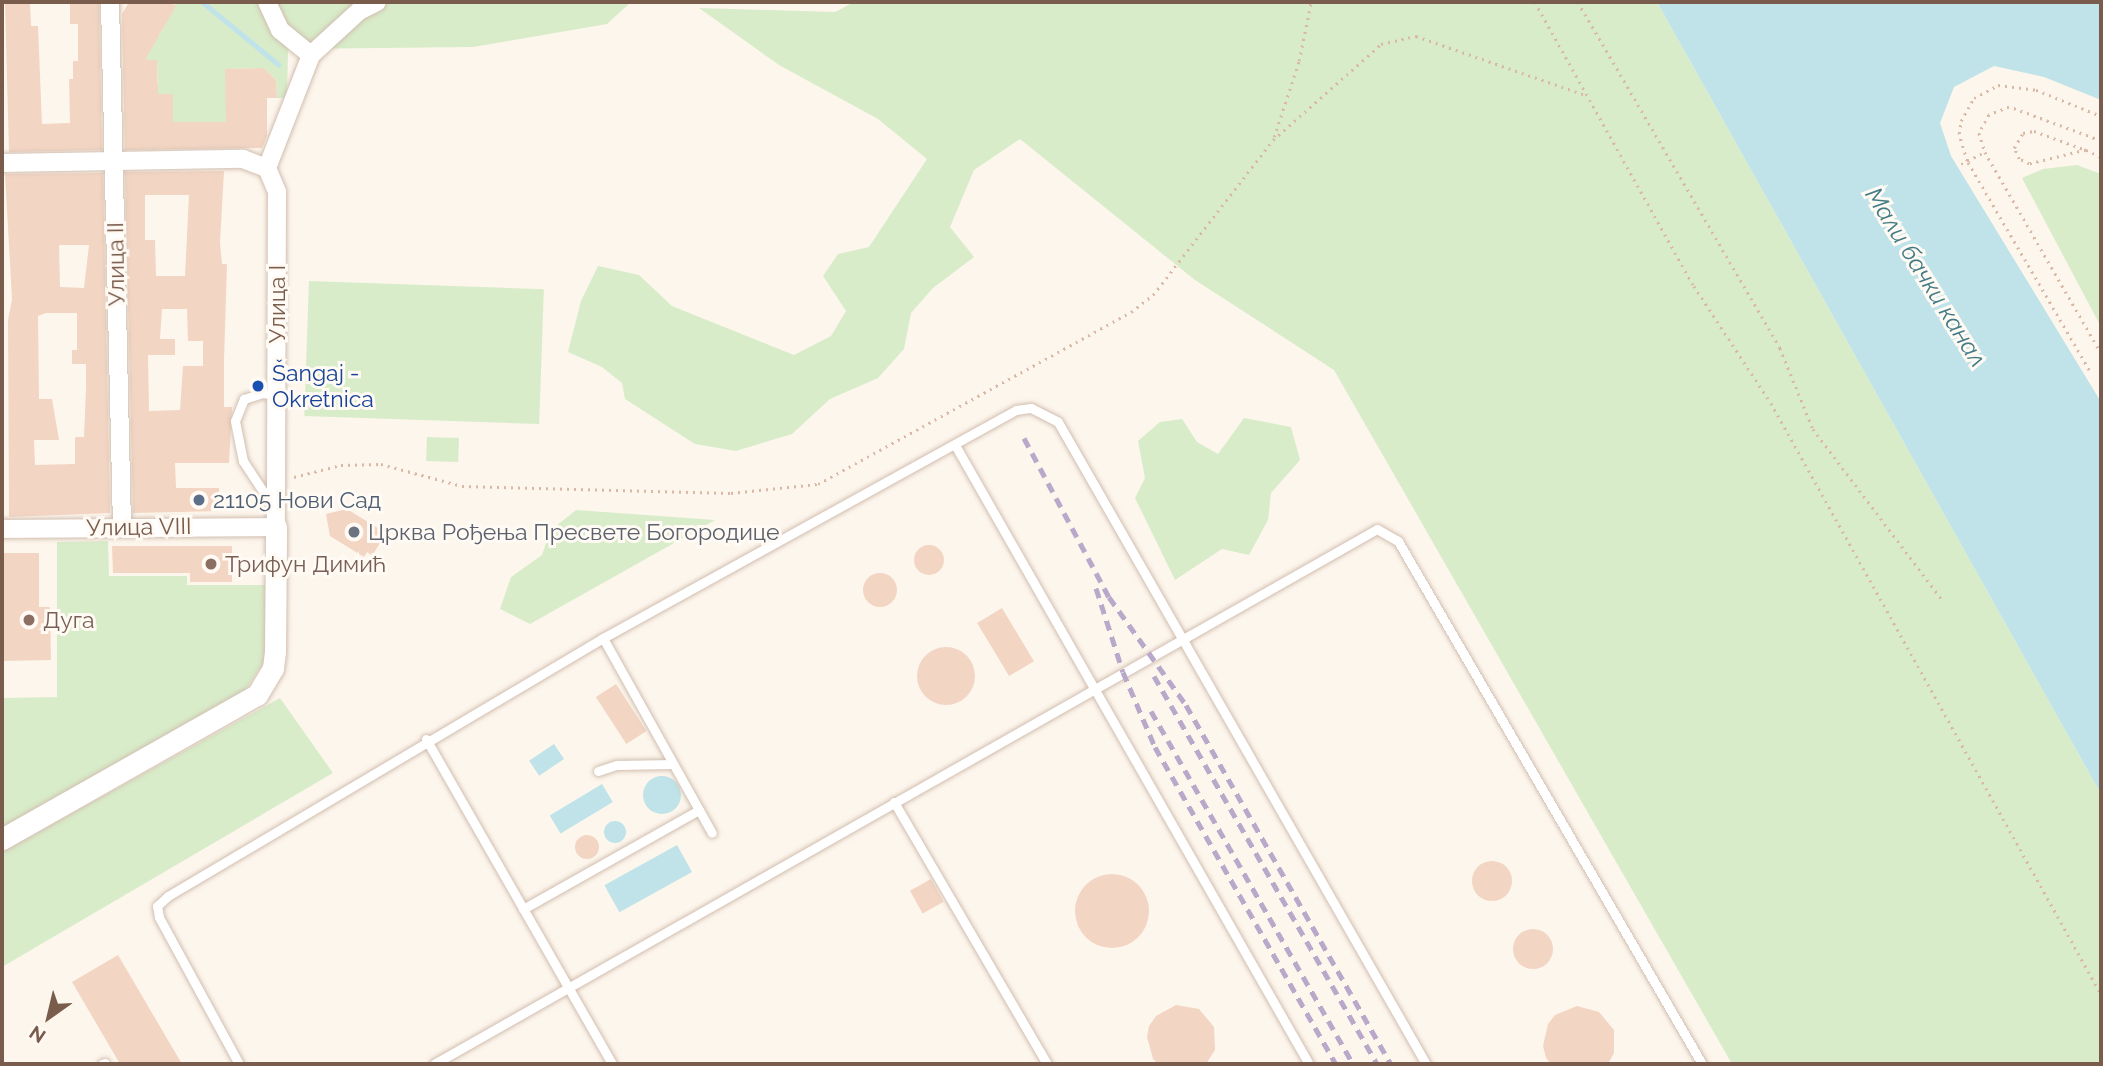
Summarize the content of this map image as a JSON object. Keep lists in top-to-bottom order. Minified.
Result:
{"streets":{"street":["Улица II","Улица I","Улица VIII"]},"crossings":[["Улица II","Улица VIII"],["Улица I","Улица VIII"]],"water":["Мали бачки канал"],"places":["Šangaj - Okretnica","21105 Нови Сад","Црква Рођења Пресвете Богородице","Трифун Димић","Дуга"],"north":"bottom left"}
